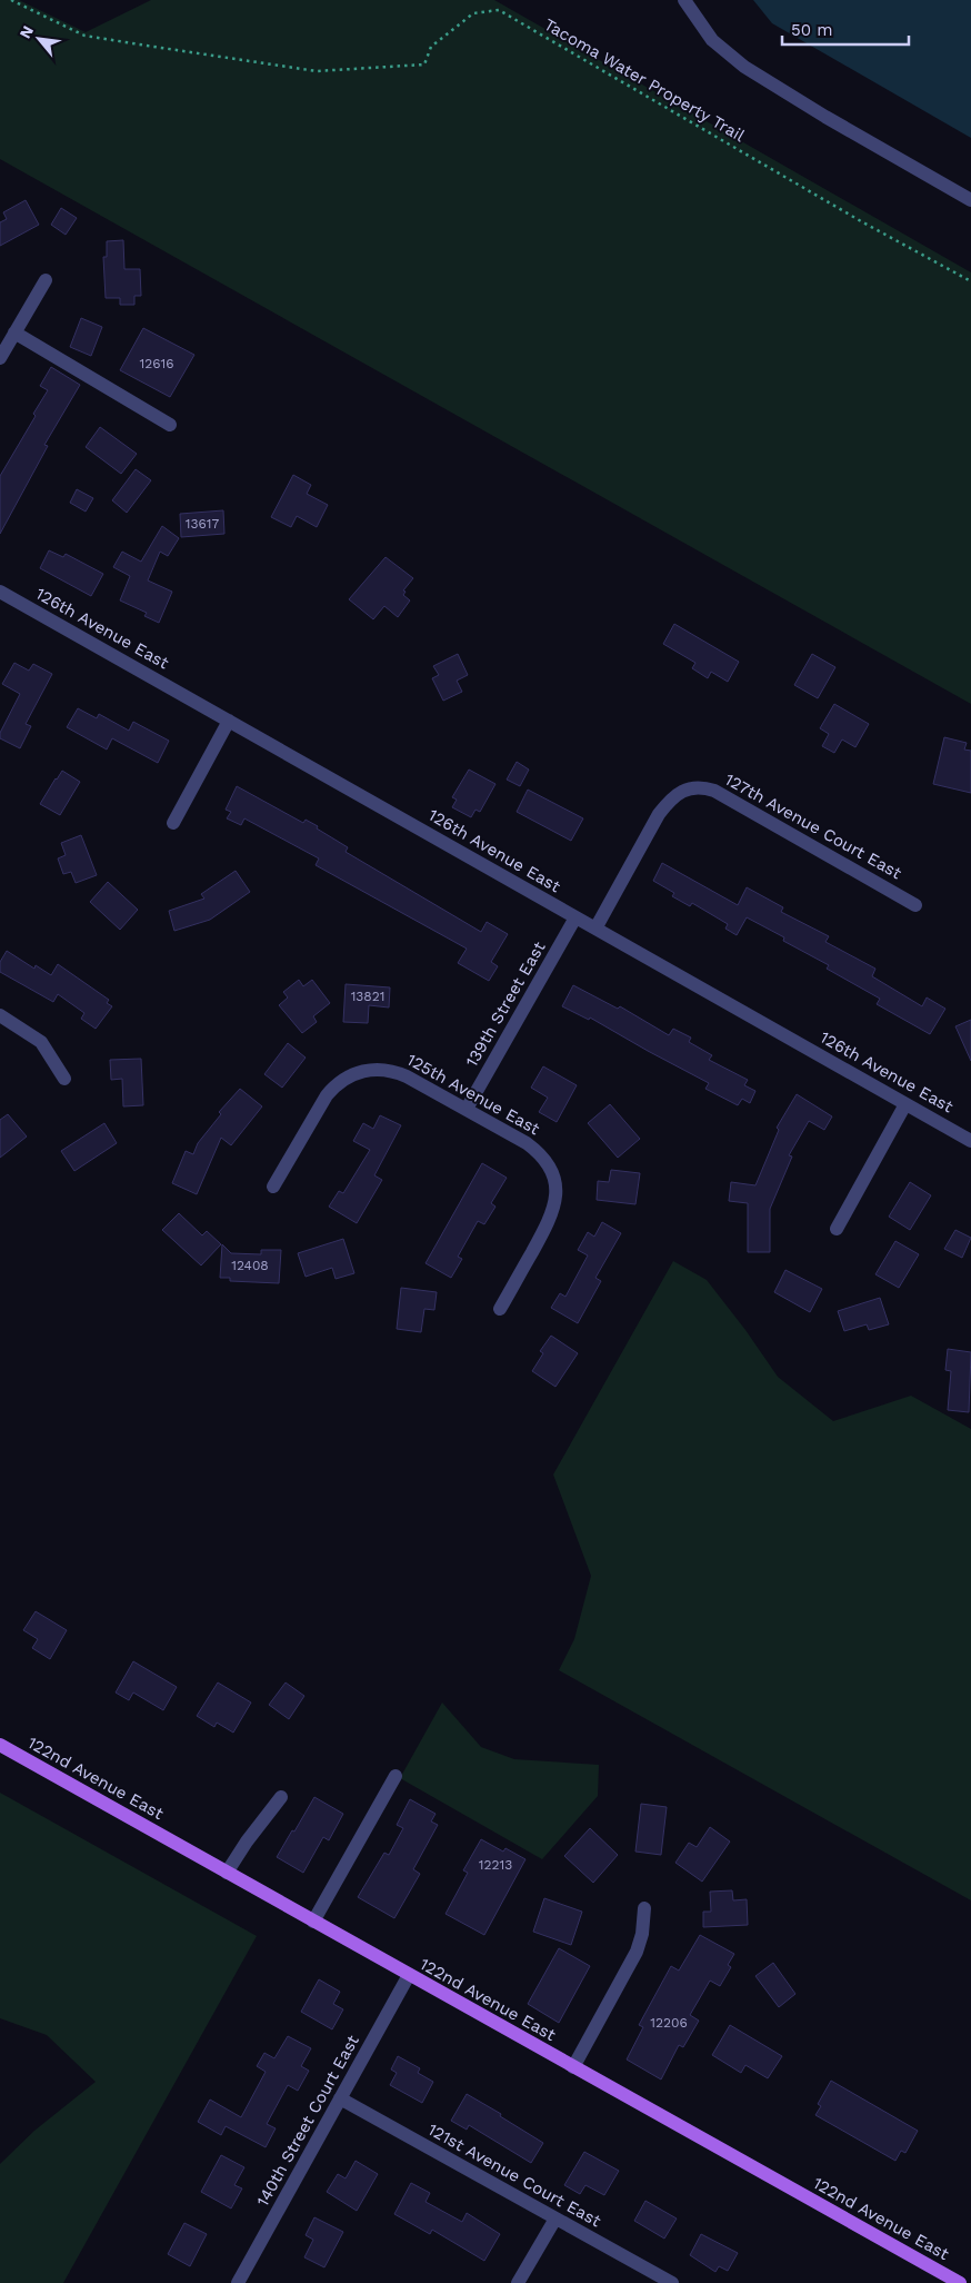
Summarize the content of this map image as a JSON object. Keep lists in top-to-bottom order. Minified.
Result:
{"streets":{"main road":["122nd Avenue East"],"street":["126th Avenue East","127th Avenue Court East","139th Street East","125th Avenue East","140th Street Court East","121st Avenue Court East"],"path":["Tacoma Water Property Trail"]},"crossings":[["126th Avenue East","127th Avenue Court East"],["126th Avenue East","139th Street East"],["139th Street East","125th Avenue East"],["122nd Avenue East","140th Street Court East"],["140th Street Court East","121st Avenue Court East"]],"house_numbers":["12616","13617","13821","12408","12213","12206"],"scale_bar":"50 m","north":"top left"}
